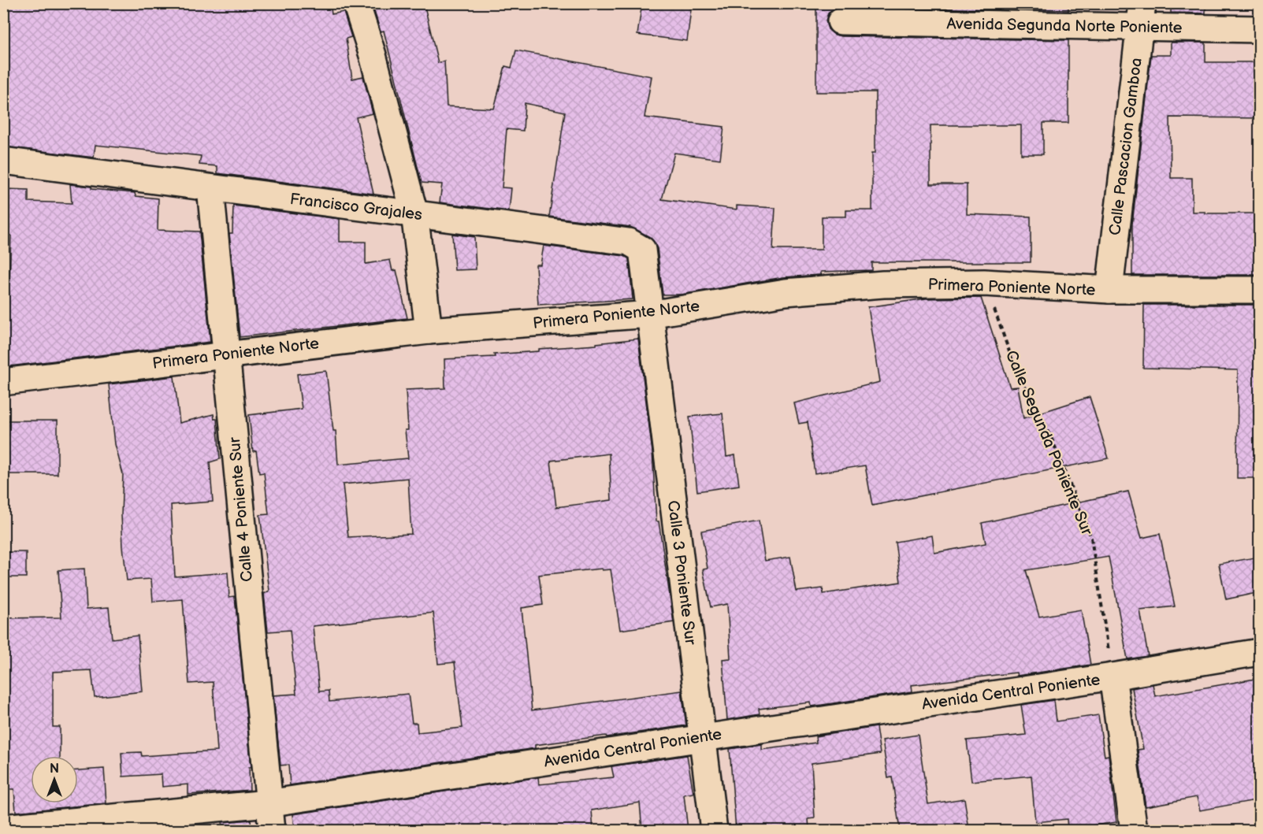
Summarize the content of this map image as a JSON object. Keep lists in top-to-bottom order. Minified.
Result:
{"streets":{"street":["Avenida Segunda Norte Poniente","Calle Pascacion Gamboa","Francisco Grajales","Primera Poniente Norte","Calle 4 Poniente Sur","Calle 3 Poniente Sur","Avenida Central Poniente"],"path":["Calle Segunda Poniente Sur"]},"crossings":[["Avenida Segunda Norte Poniente","Calle Pascacion Gamboa"],["Calle Pascacion Gamboa","Primera Poniente Norte"],["Francisco Grajales","Primera Poniente Norte"],["Francisco Grajales","Calle 4 Poniente Sur"],["Francisco Grajales","Calle 3 Poniente Sur"],["Primera Poniente Norte","Calle Segunda Poniente Sur"],["Primera Poniente Norte","Calle 4 Poniente Sur"],["Primera Poniente Norte","Calle 3 Poniente Sur"],["Calle Segunda Poniente Sur","Avenida Central Poniente"],["Calle 4 Poniente Sur","Avenida Central Poniente"],["Calle 3 Poniente Sur","Avenida Central Poniente"]],"north":"top"}
